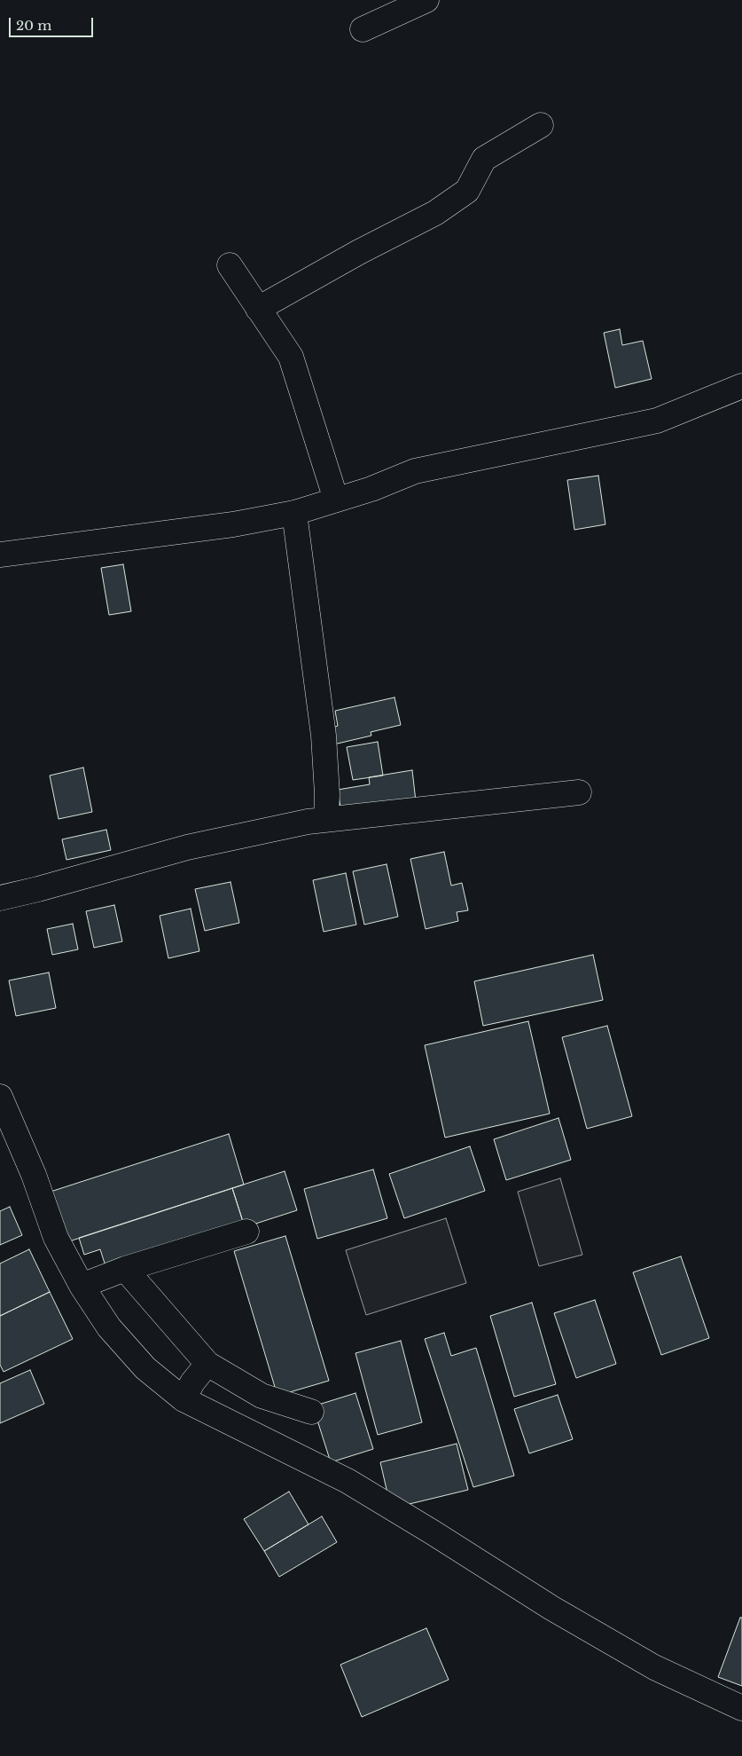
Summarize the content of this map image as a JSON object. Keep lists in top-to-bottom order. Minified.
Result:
{"scale_bar":"20 m"}
